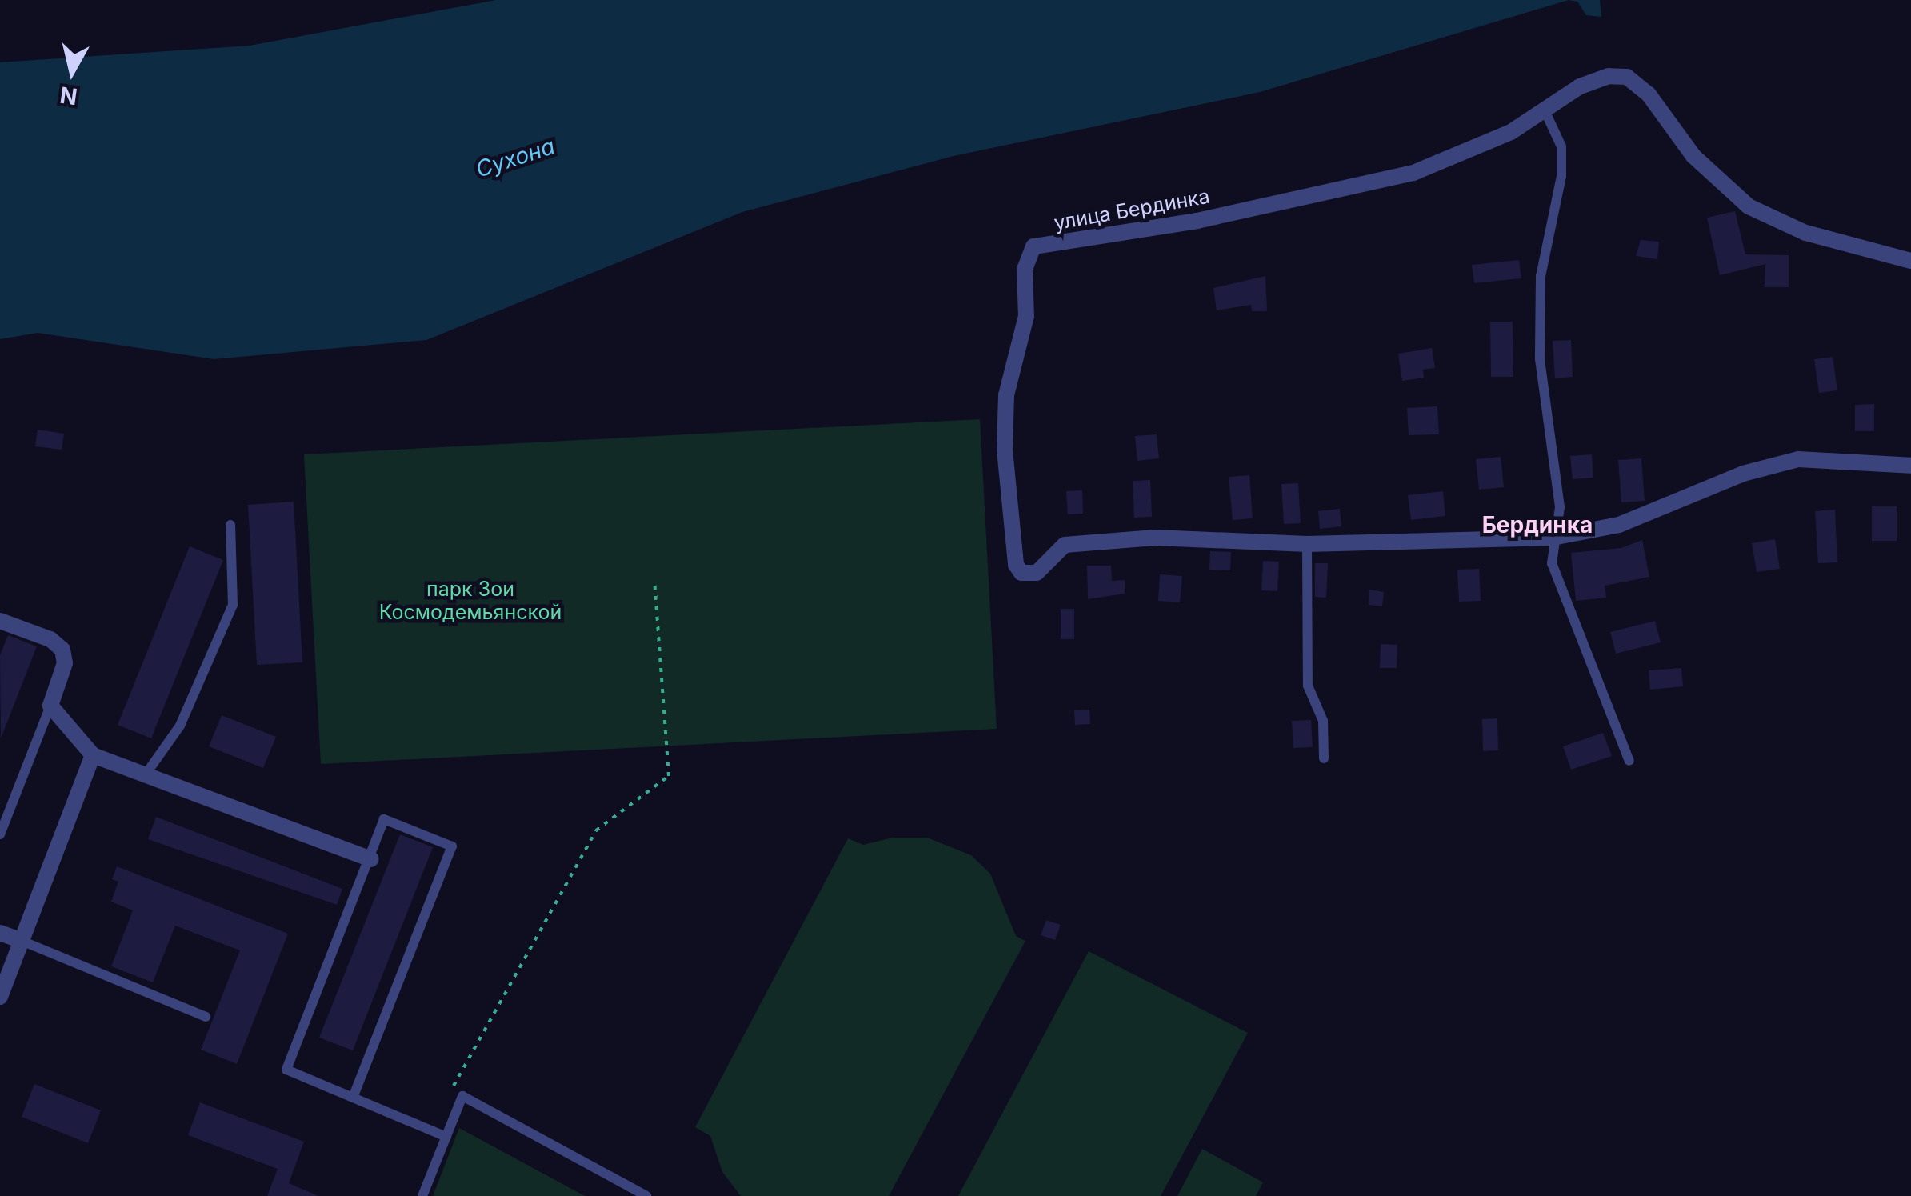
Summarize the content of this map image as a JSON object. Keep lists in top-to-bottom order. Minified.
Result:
{"streets":{"street":["улица Бердинка"]},"districts":["Бердинка"],"water":["Сухона"],"parks":["парк Зои Космодемьянской"],"north":"bottom"}
